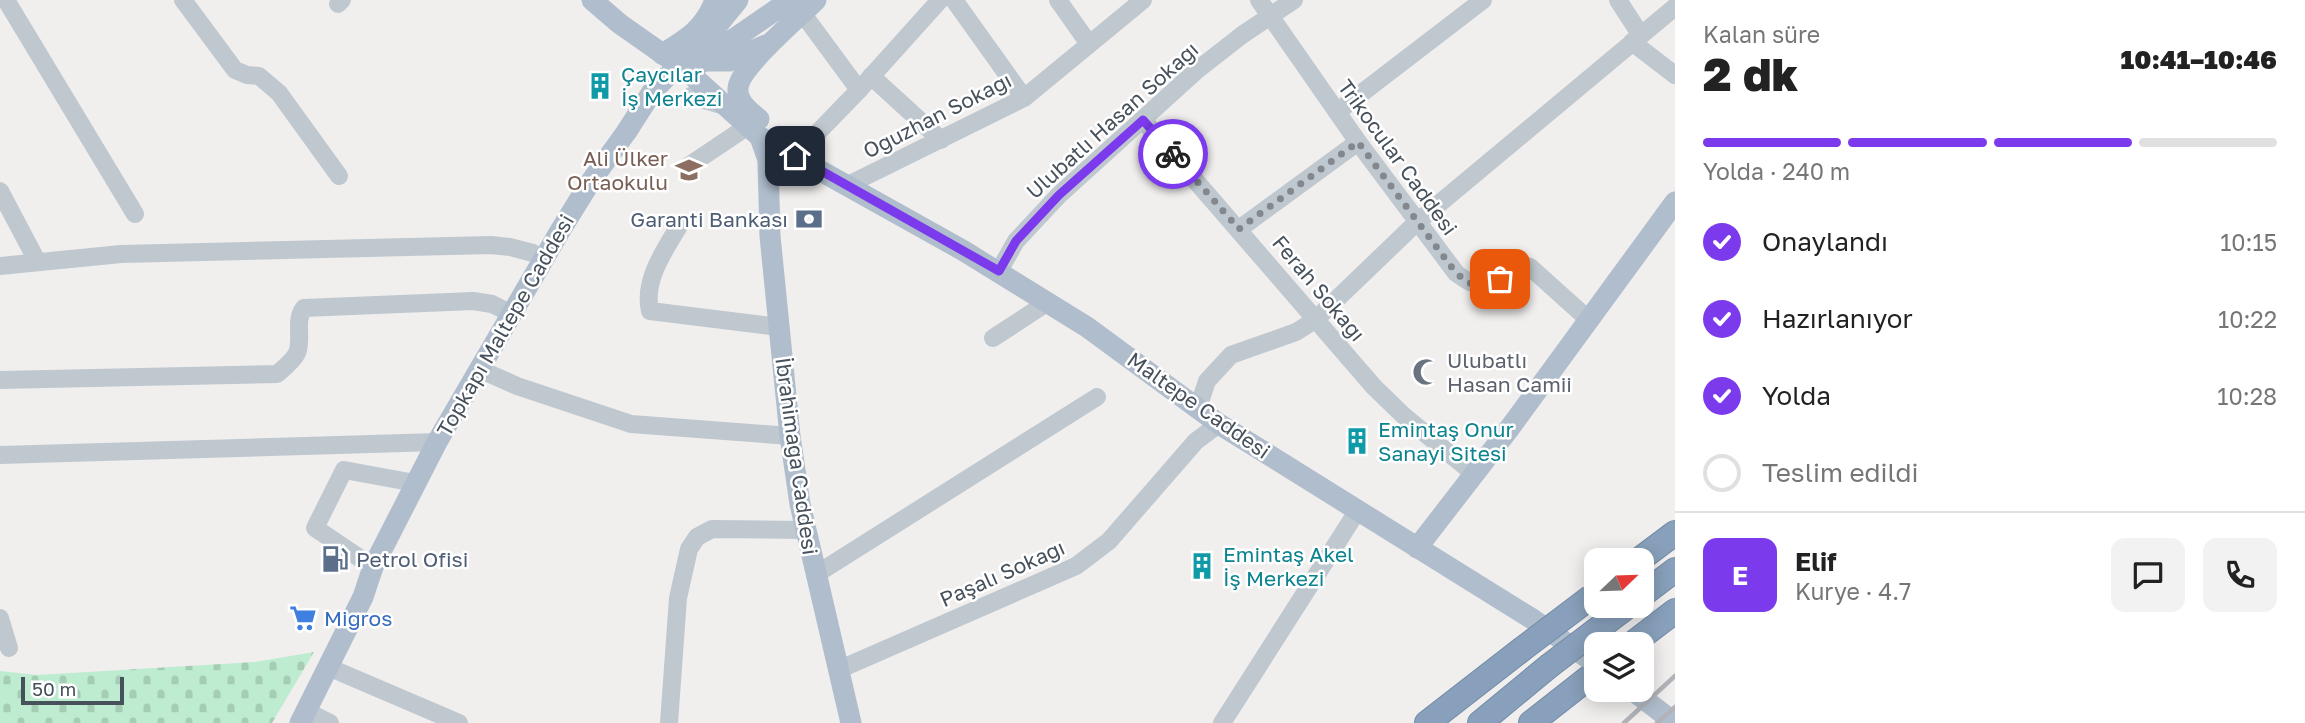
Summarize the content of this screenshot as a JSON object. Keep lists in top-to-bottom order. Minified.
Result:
{"streets":{"main road":["Topkapı Maltepe Caddesi","Maltepe Caddesi","İbrahimağa Caddesi"],"street":["Oğuzhan Sokağı","Ulubatlı Hasan Sokağı","Trikocular Caddesi","Ferah Sokağı","Paşalı Sokağı"]},"crossings":[["Oğuzhan Sokağı","Maltepe Caddesi"],["Ulubatlı Hasan Sokağı","Trikocular Caddesi"],["Ulubatlı Hasan Sokağı","Ferah Sokağı"],["Ulubatlı Hasan Sokağı","Maltepe Caddesi"],["Maltepe Caddesi","İbrahimağa Caddesi"],["Maltepe Caddesi","Paşalı Sokağı"],["İbrahimağa Caddesi","Paşalı Sokağı"]],"places":{"building":["Çaycılar İş Merkezi","Emintaş Onur Sanayi Sitesi","Emintaş Akel İş Merkezi"],"school or university":["Ali Ülker Ortaokulu"],"bank":["Garanti Bankası"],"mosque":["Ulubatlı Hasan Camii"],"fuel station":["Petrol Ofisi"],"supermarket":["Migros"]},"scale_bar":"50 m","north":"top right","page":{"heading":["2 dk","Kalan süre","10:41–10:46"],"panel":["Elif","Kurye · 4.7"],"bar":"Yolda · 240 m","list":[["Onaylandı","10:15"],["Hazırlanıyor","10:22"],["Yolda","10:28"],"Teslim edildi"],"round":"E","scale":"50 m"}}
